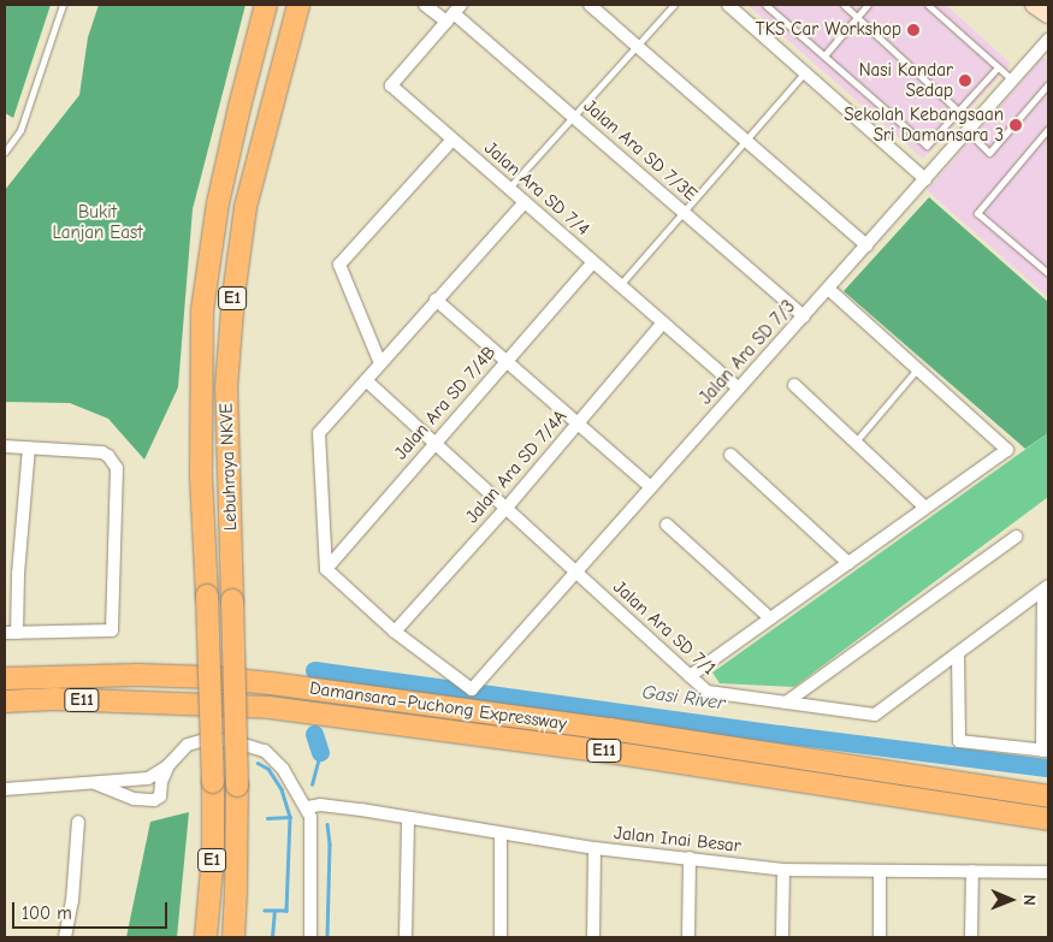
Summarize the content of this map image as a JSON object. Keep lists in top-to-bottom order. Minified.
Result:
{"streets":{"highway":["E1","Lebuhraya NKVE","E11","Damansara–Puchong Expressway"],"street":["Jalan Ara SD 7/3E","Jalan Ara SD 7/4","Jalan Ara SD 7/3","Jalan Ara SD 7/4B","Jalan Ara SD 7/4A","Jalan Ara SD 7/1","Jalan Inai Besar"]},"crossings":[["Jalan Ara SD 7/3E","Jalan Ara SD 7/4"],["Jalan Ara SD 7/3E","Jalan Ara SD 7/3"],["Jalan Ara SD 7/4","Jalan Ara SD 7/3"],["Jalan Ara SD 7/4","Jalan Ara SD 7/4B"],["Jalan Ara SD 7/4","Jalan Ara SD 7/4A"],["Jalan Ara SD 7/3","Jalan Ara SD 7/4A"],["Jalan Ara SD 7/3","Jalan Ara SD 7/1"],["Jalan Ara SD 7/4B","Jalan Ara SD 7/1"],["Jalan Ara SD 7/4A","Jalan Ara SD 7/1"]],"water":["Gasi River"],"parks":["Bukit Lanjan East"],"places":["TKS Car Workshop","Nasi Kandar Sedap","Sekolah Kebangsaan Sri Damansara 3"],"scale_bar":"100 m","north":"right"}
